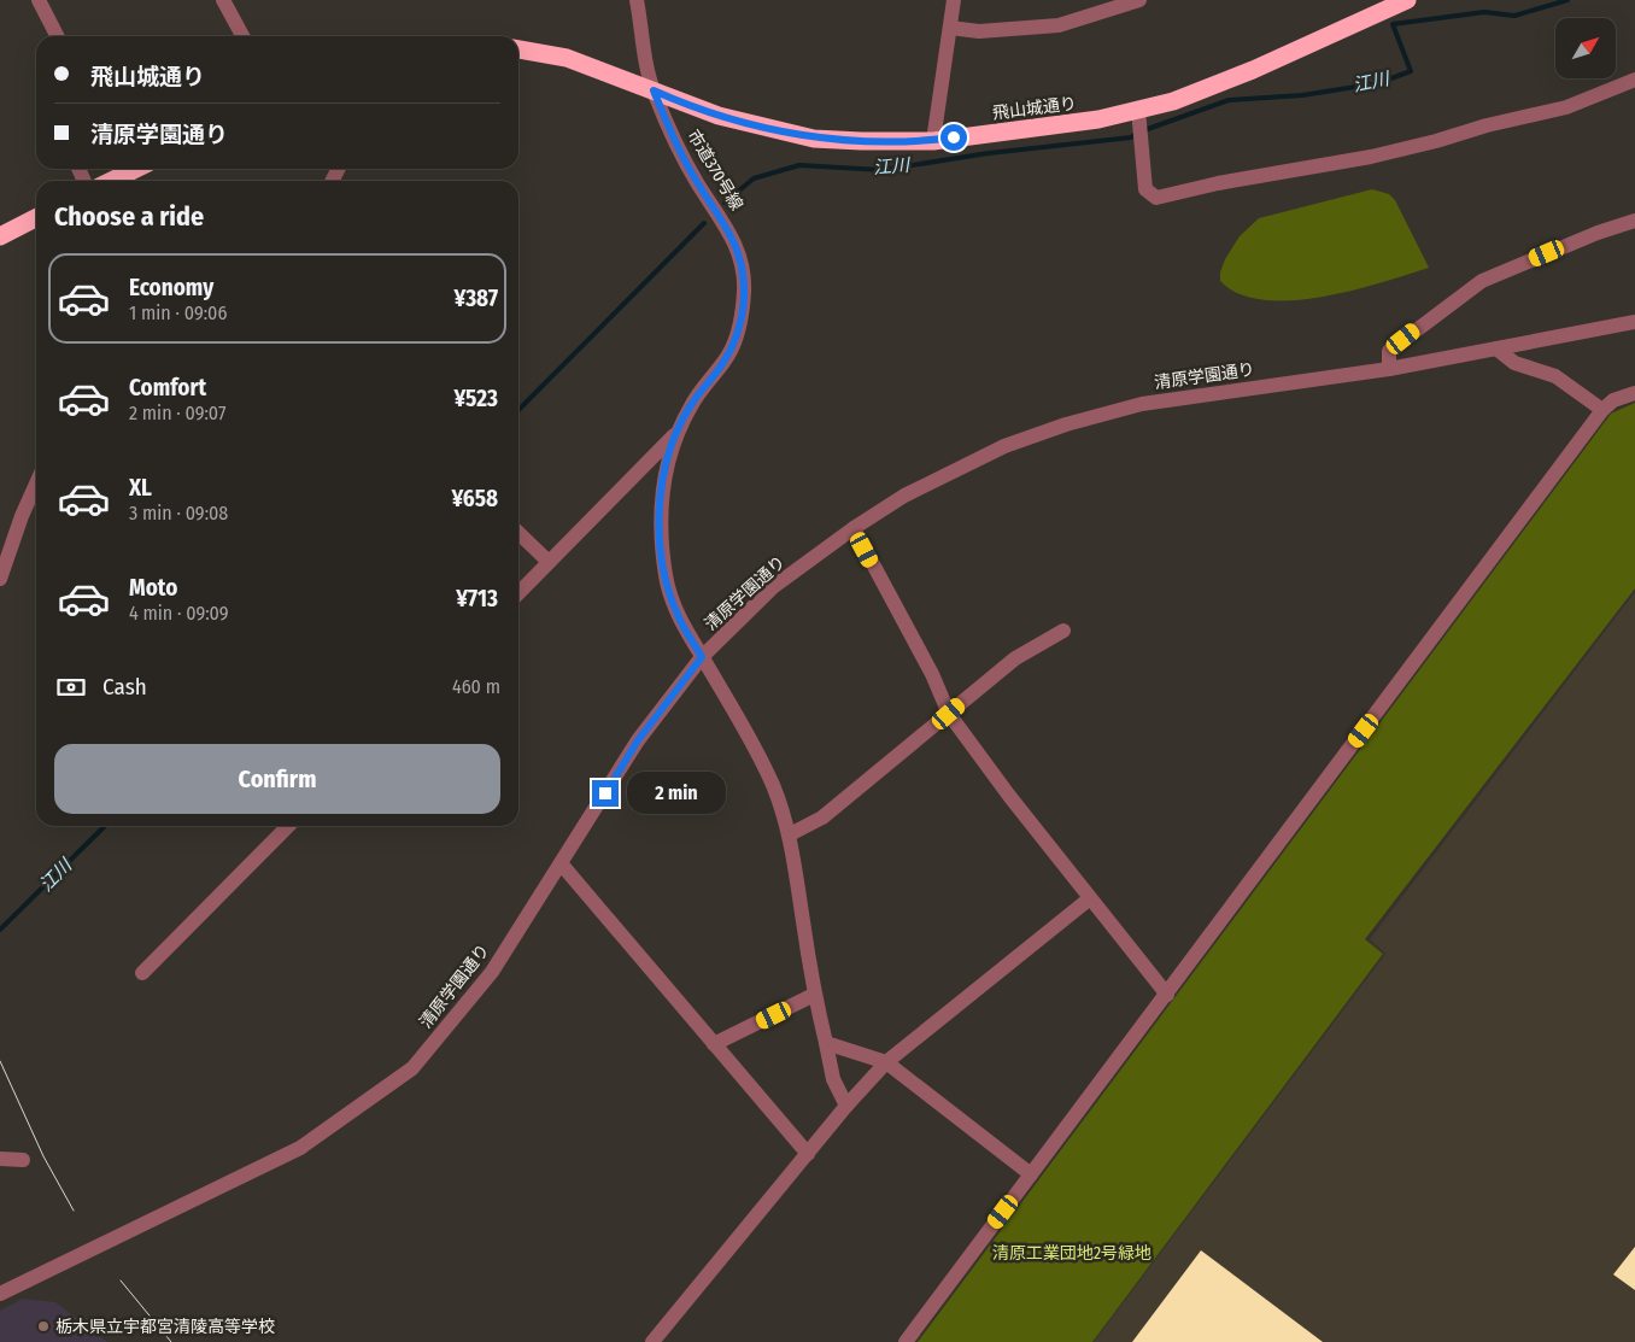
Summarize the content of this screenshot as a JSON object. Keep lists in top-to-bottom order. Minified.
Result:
{"streets":{"highway":["飛山城通り"],"street":["市道370号線","清原学園通り"]},"crossings":[["飛山城通り","市道370号線"],["市道370号線","清原学園通り"]],"water":["江川"],"parks":["清原工業団地2号緑地"],"places":["栃木県立宇都宮清陵高等学校"],"north":"top right","page":{"banner":["飛山城通り","清原学園通り"],"heading":"Choose a ride","list":[{"name":"Economy","note":"1 min · 09:06","value":"¥387"},{"name":"Comfort","note":"2 min · 09:07","value":"¥523"},{"name":"XL","note":"3 min · 09:08","value":"¥658"},{"name":"Moto","note":"4 min · 09:09","value":"¥713"}],"pay":["Cash","460 m"],"buttons":"Confirm","bubble":"2 min"}}
